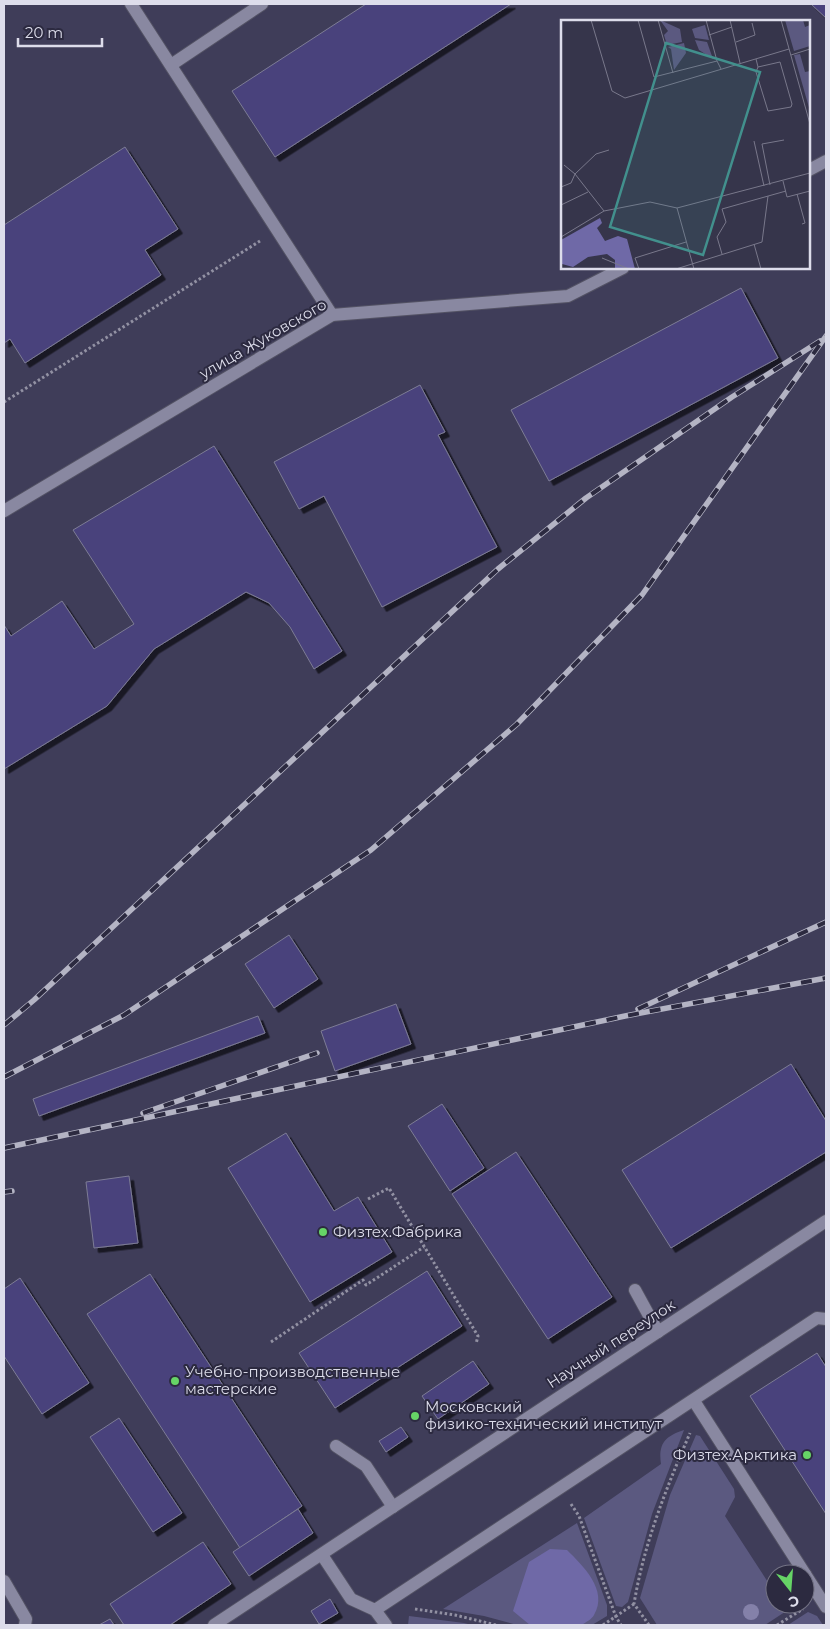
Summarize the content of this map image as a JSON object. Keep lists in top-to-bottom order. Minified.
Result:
{"streets":{"street":["улица Жуковского","Научный переулок"]},"places":["Физтех.Фабрика","Учебно-производственные мастерские","Московский физико-технический институт","Физтех.Арктика"],"scale_bar":"20 m","north":"bottom"}
